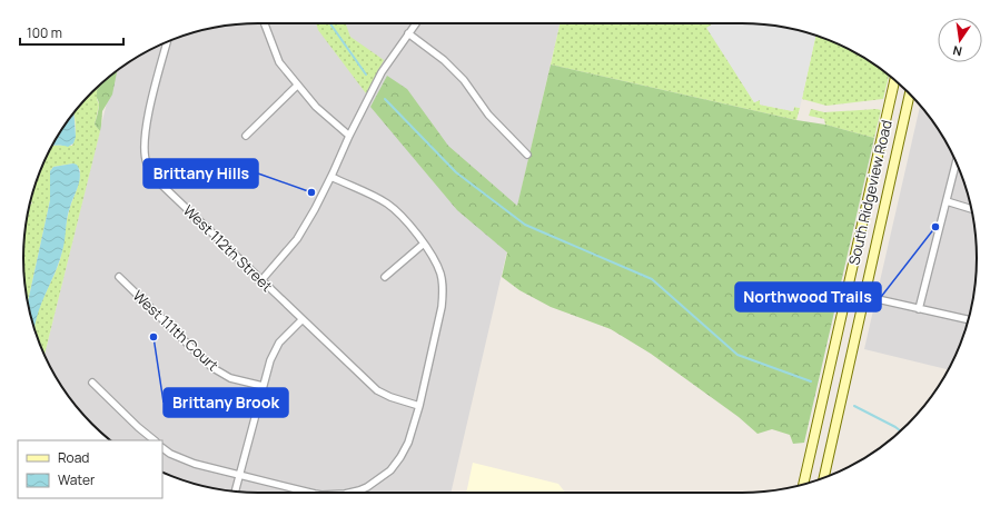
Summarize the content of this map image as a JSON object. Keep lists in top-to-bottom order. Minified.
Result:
{"streets":{"main road":["South Ridgeview Road"],"street":["West 112th Street","West 111th Court"]},"places":["Brittany Hills","Northwood Trails","Brittany Brook"],"legend":["Road","Water"],"scale_bar":"100 m","north":"bottom"}
